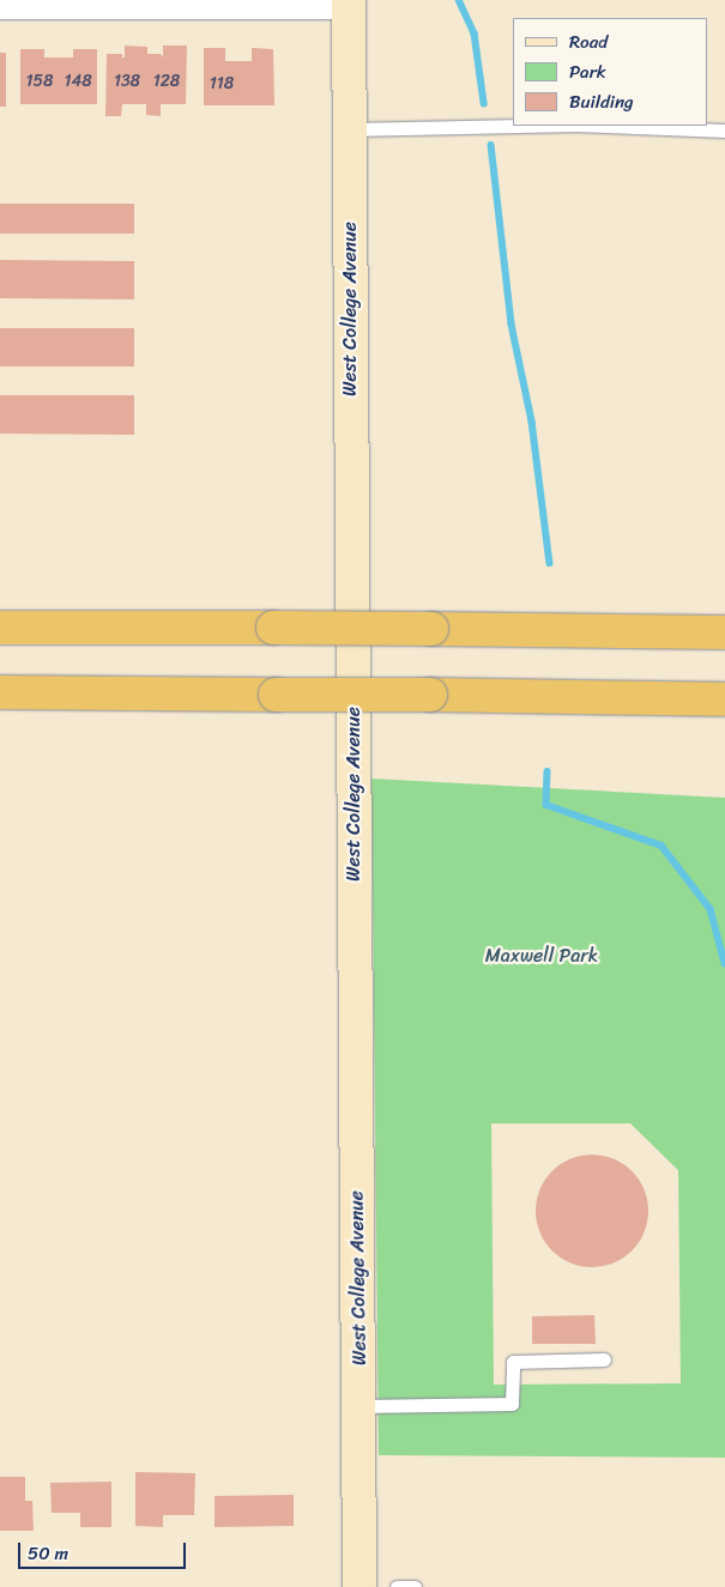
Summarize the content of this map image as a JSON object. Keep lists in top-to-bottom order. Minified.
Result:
{"streets":{"main road":["West College Avenue"]},"parks":["Maxwell Park"],"house_numbers":["158","148","138","128","118"],"legend":["Road","Park","Building"],"scale_bar":"50 m"}
